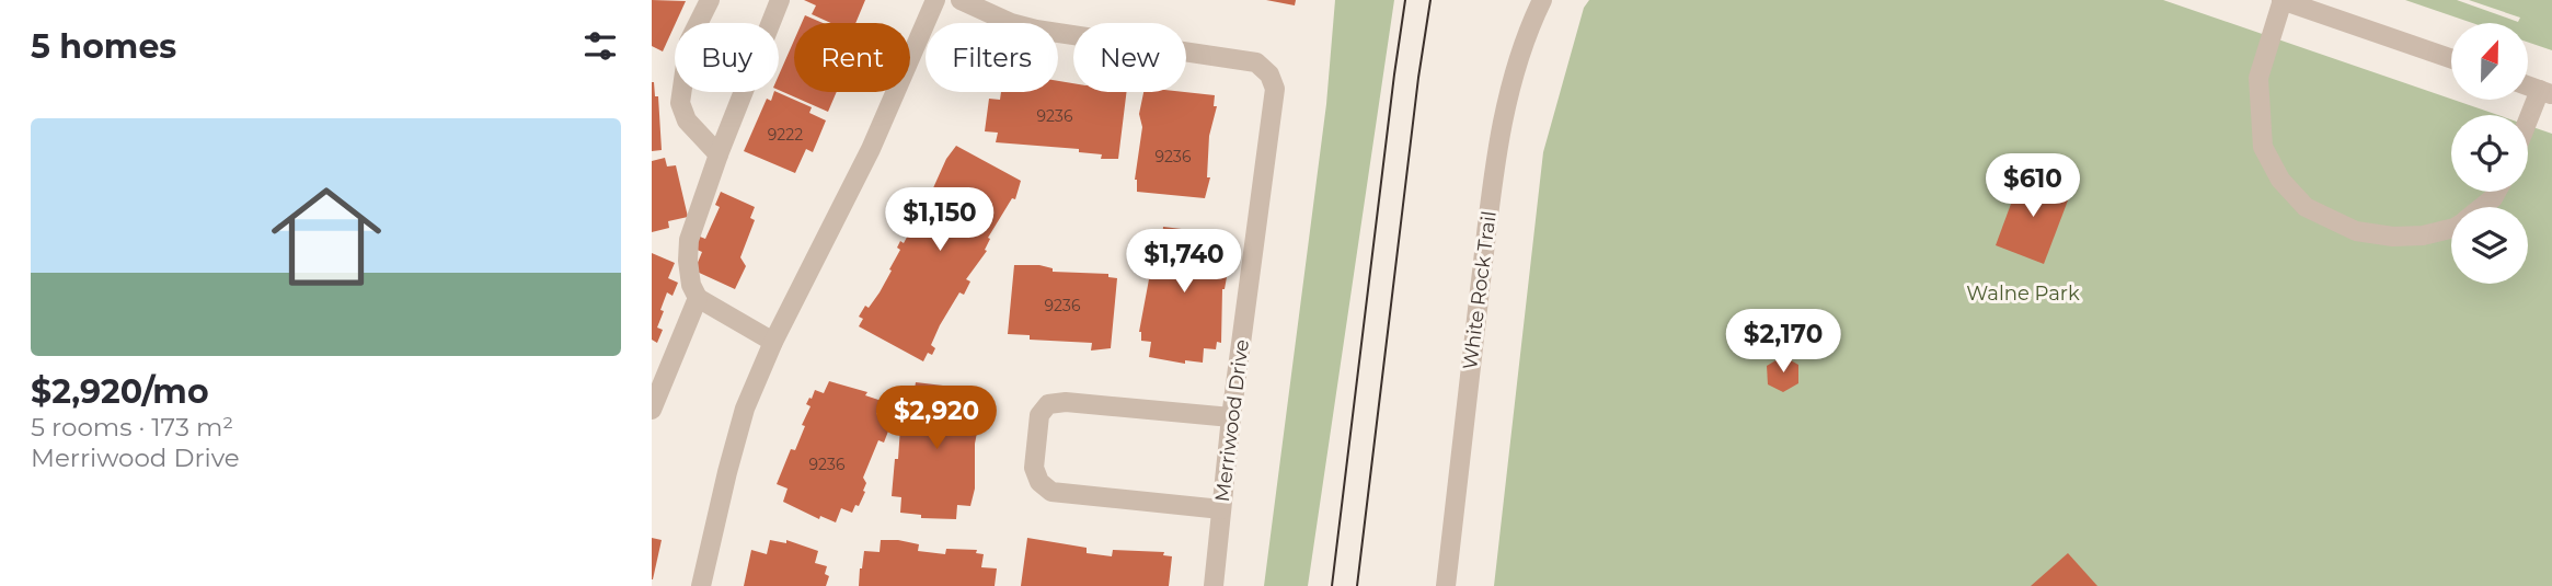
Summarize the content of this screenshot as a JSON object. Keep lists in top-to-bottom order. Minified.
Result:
{"streets":{"street":["White Rock Trail","Merriwood Drive"]},"parks":["Walne Park"],"house_numbers":["9236","9222","9236","9236","9236"],"north":"top","page":{"heading":"5 homes","chip":["Buy","Rent","Filters","New"],"list":[{"name":"$2,920/mo","note":"5 rooms · 173 m² · Merriwood Drive"}],"price":["$610","$1,150","$1,740","$2,170","$2,920"]}}
